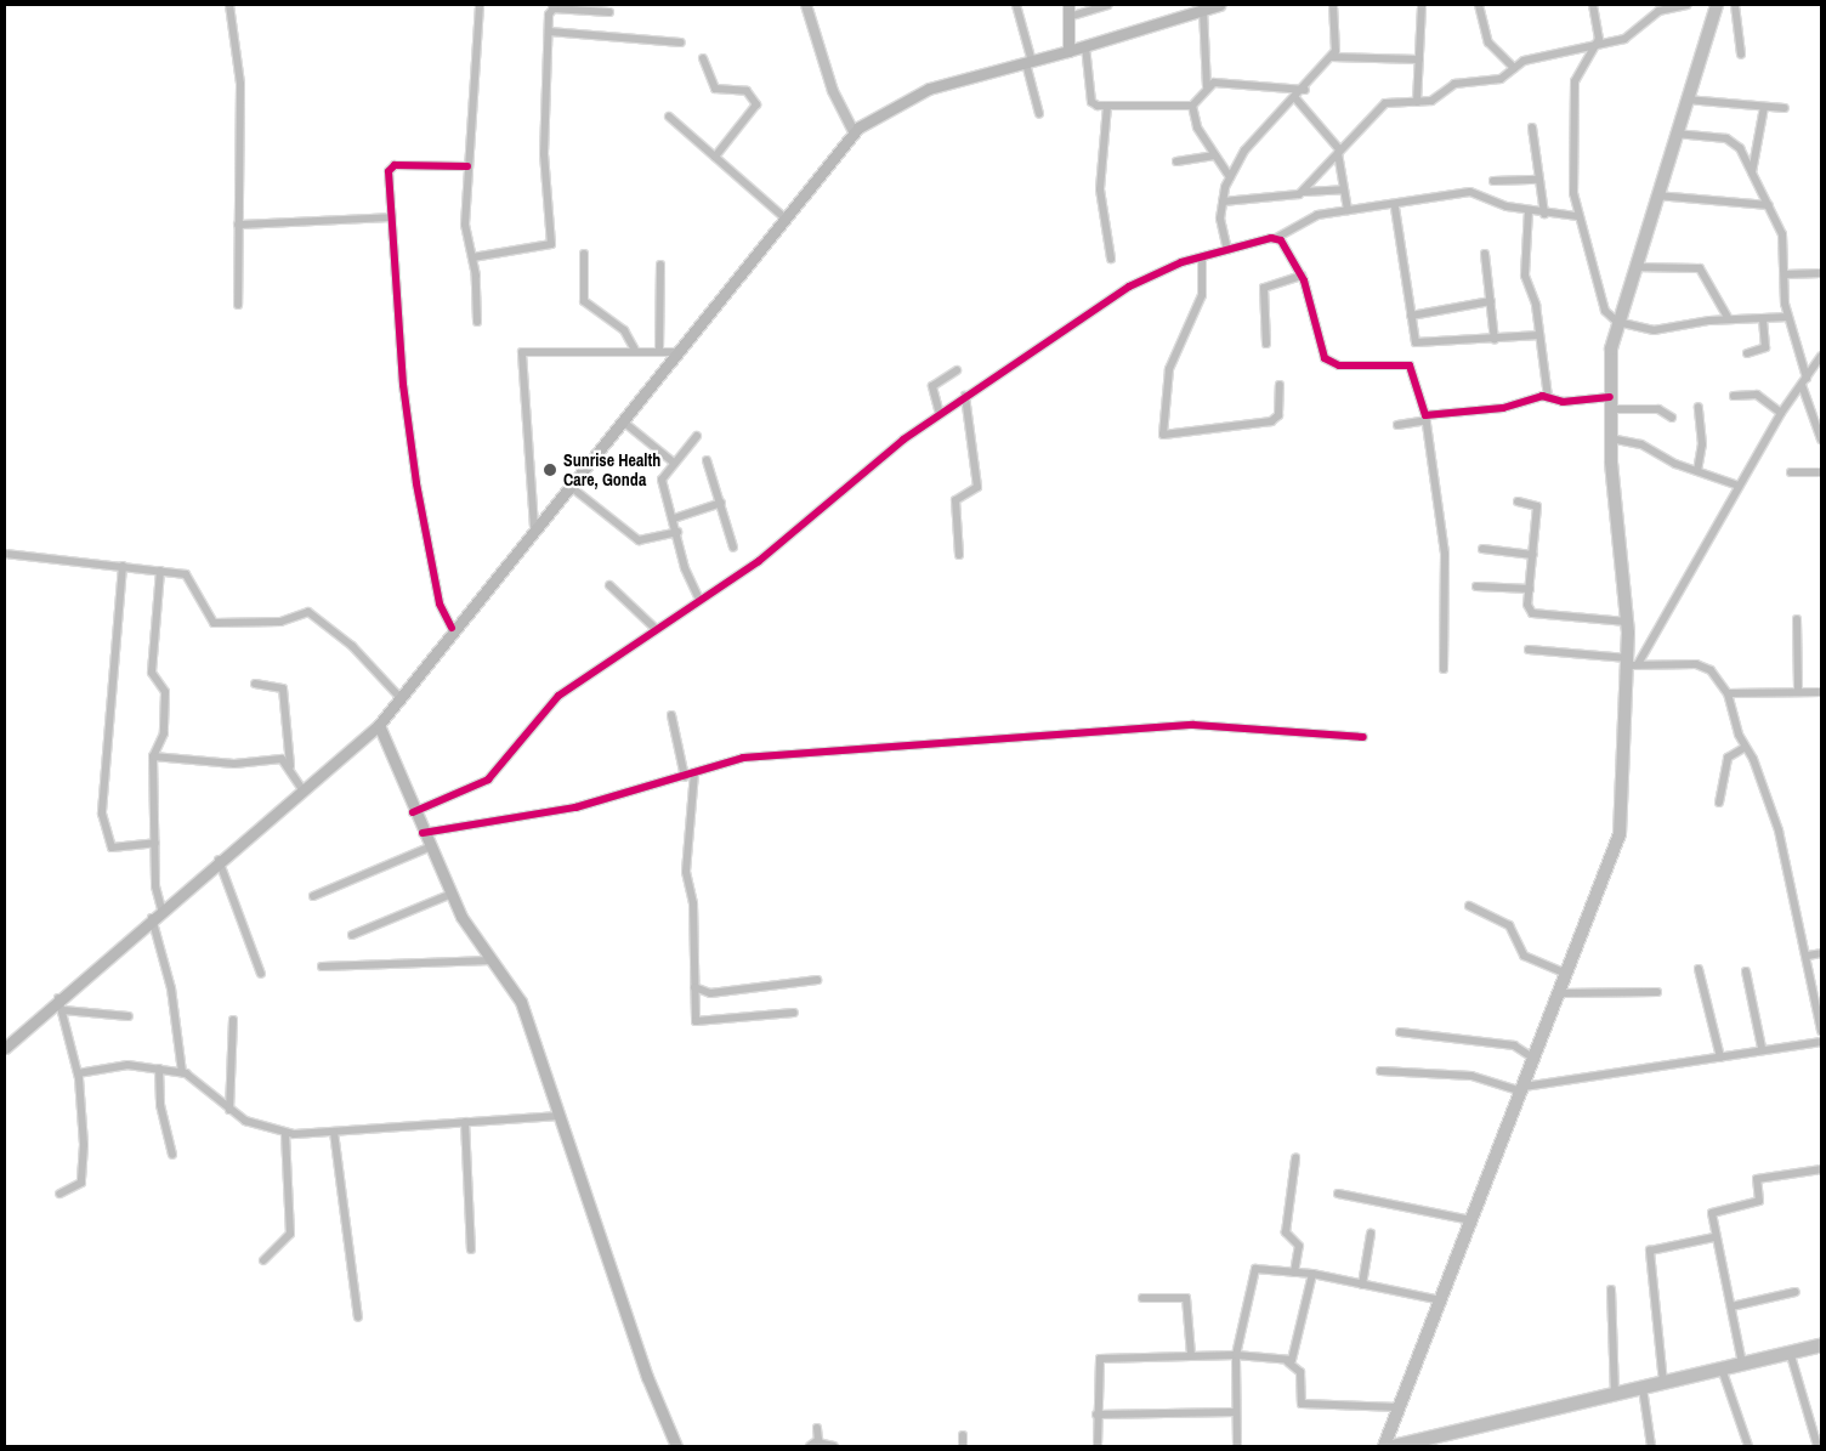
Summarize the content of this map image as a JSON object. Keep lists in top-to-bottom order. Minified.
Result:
{"places":["Sunrise Health Care, Gonda"]}
